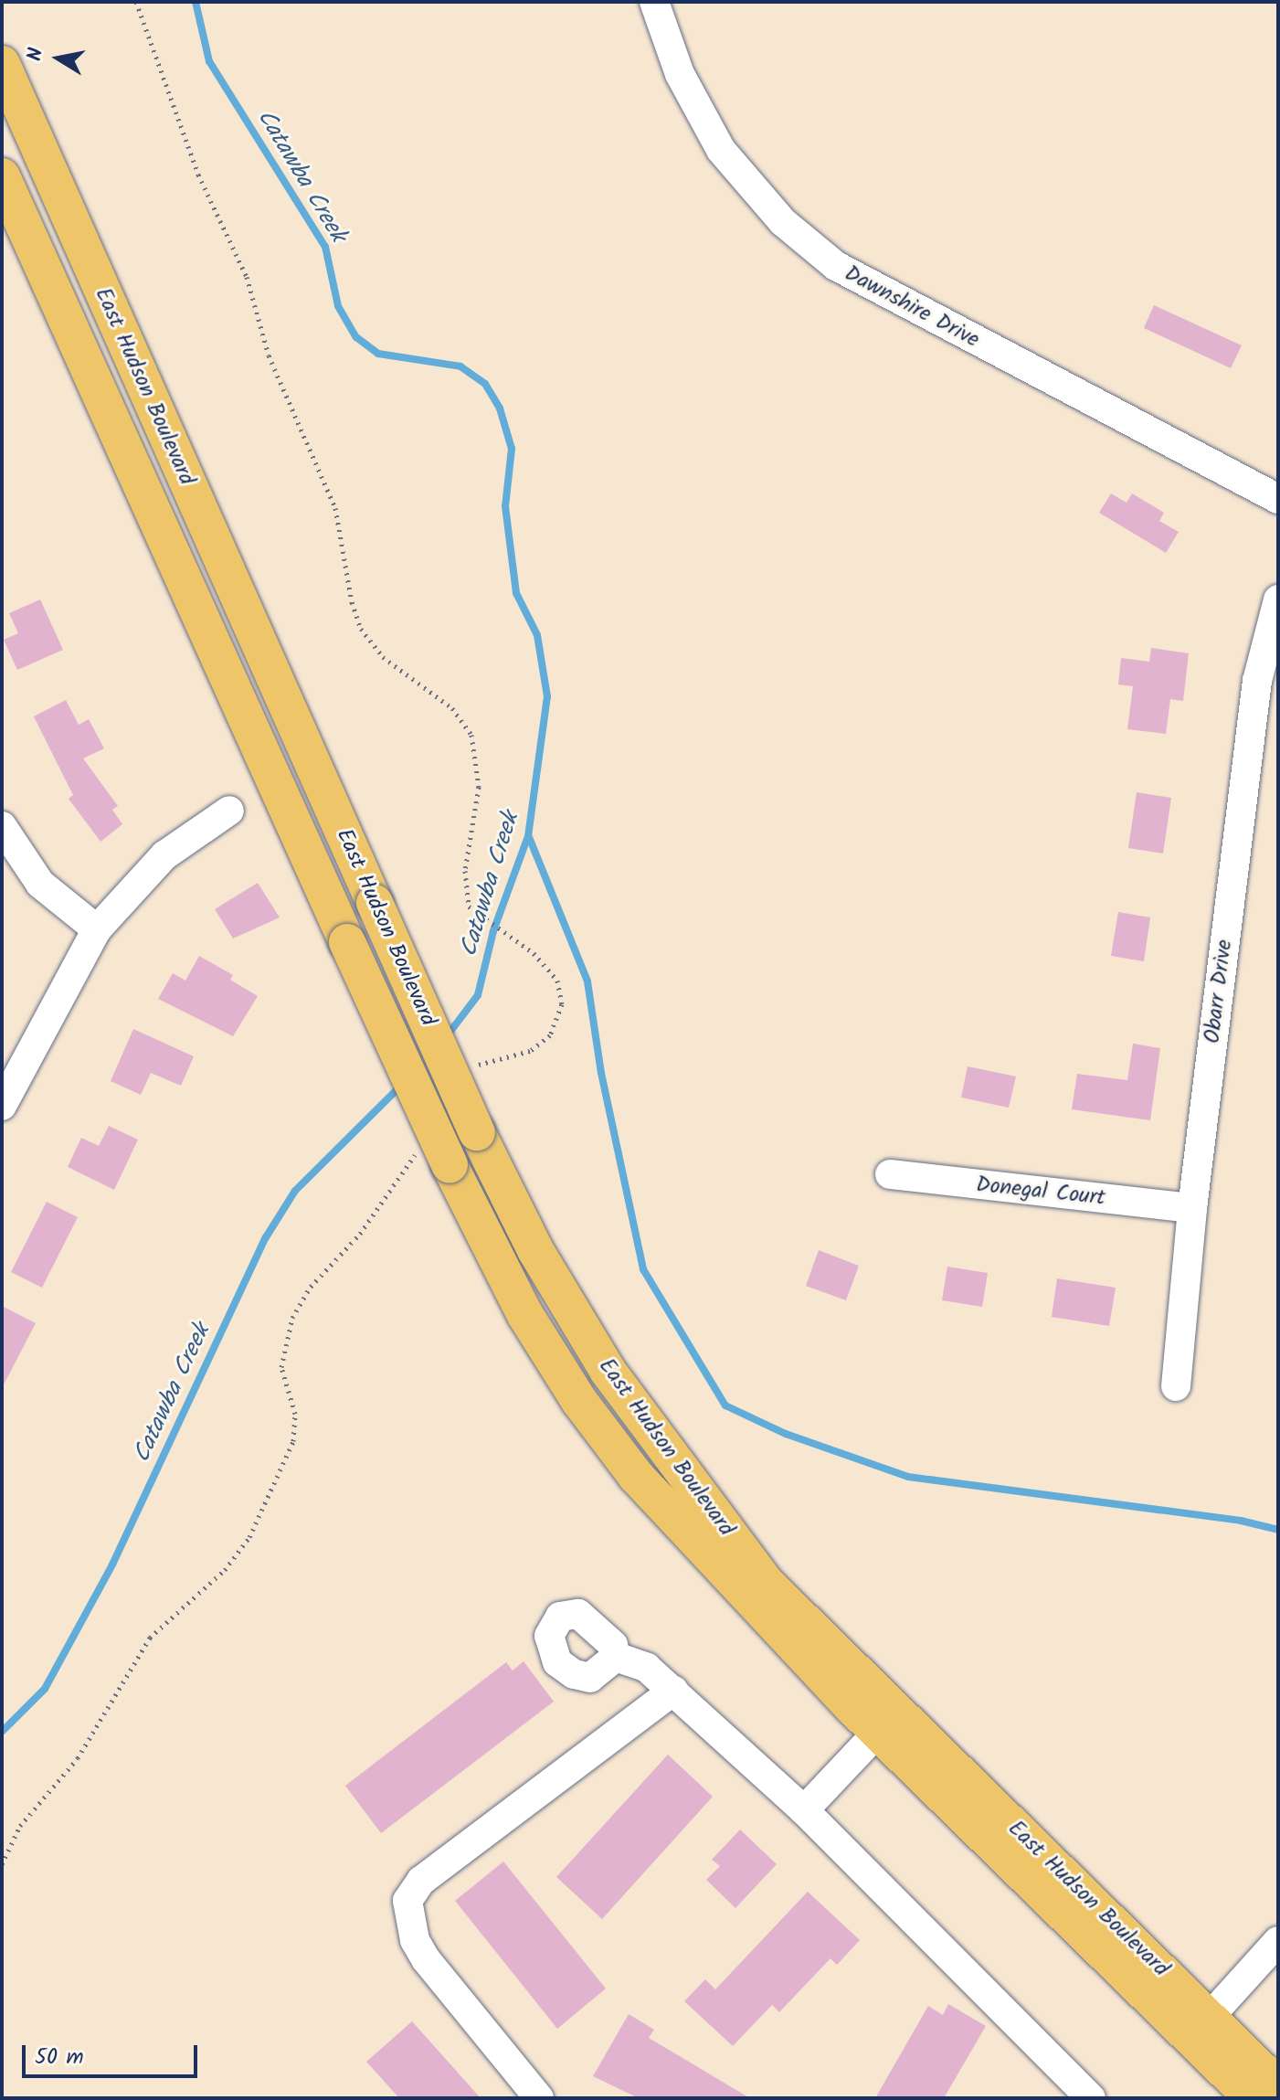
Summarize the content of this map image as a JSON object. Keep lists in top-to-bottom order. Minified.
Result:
{"streets":{"main road":["East Hudson Boulevard"],"street":["Dawnshire Drive","Obarr Drive","Donegal Court"]},"crossings":[["Obarr Drive","Donegal Court"]],"water":["Catawba Creek"],"scale_bar":"50 m","north":"left"}
